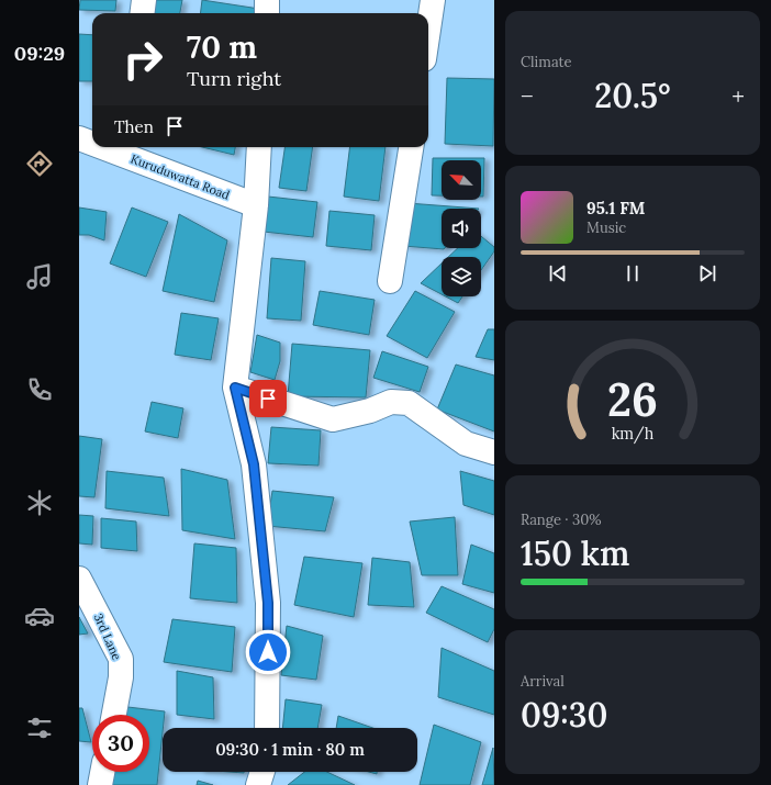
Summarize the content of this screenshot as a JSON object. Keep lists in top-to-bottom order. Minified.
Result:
{"streets":{"street":["Kuruduwatta Road","3rd Lane"]},"north":"top left","page":{"tabs":"09:29","tile":["Climate",["Range · 30%","150 km"],["Arrival","09:30"]],"turn":["70 m","Turn right"],"heat":["−","20.5°","+"],"then":"Then","song":["95.1 FM","Music"],"limit":"30","trip":"09:30 · 1 min · 80 m","gauge":["26","km/h"]}}
